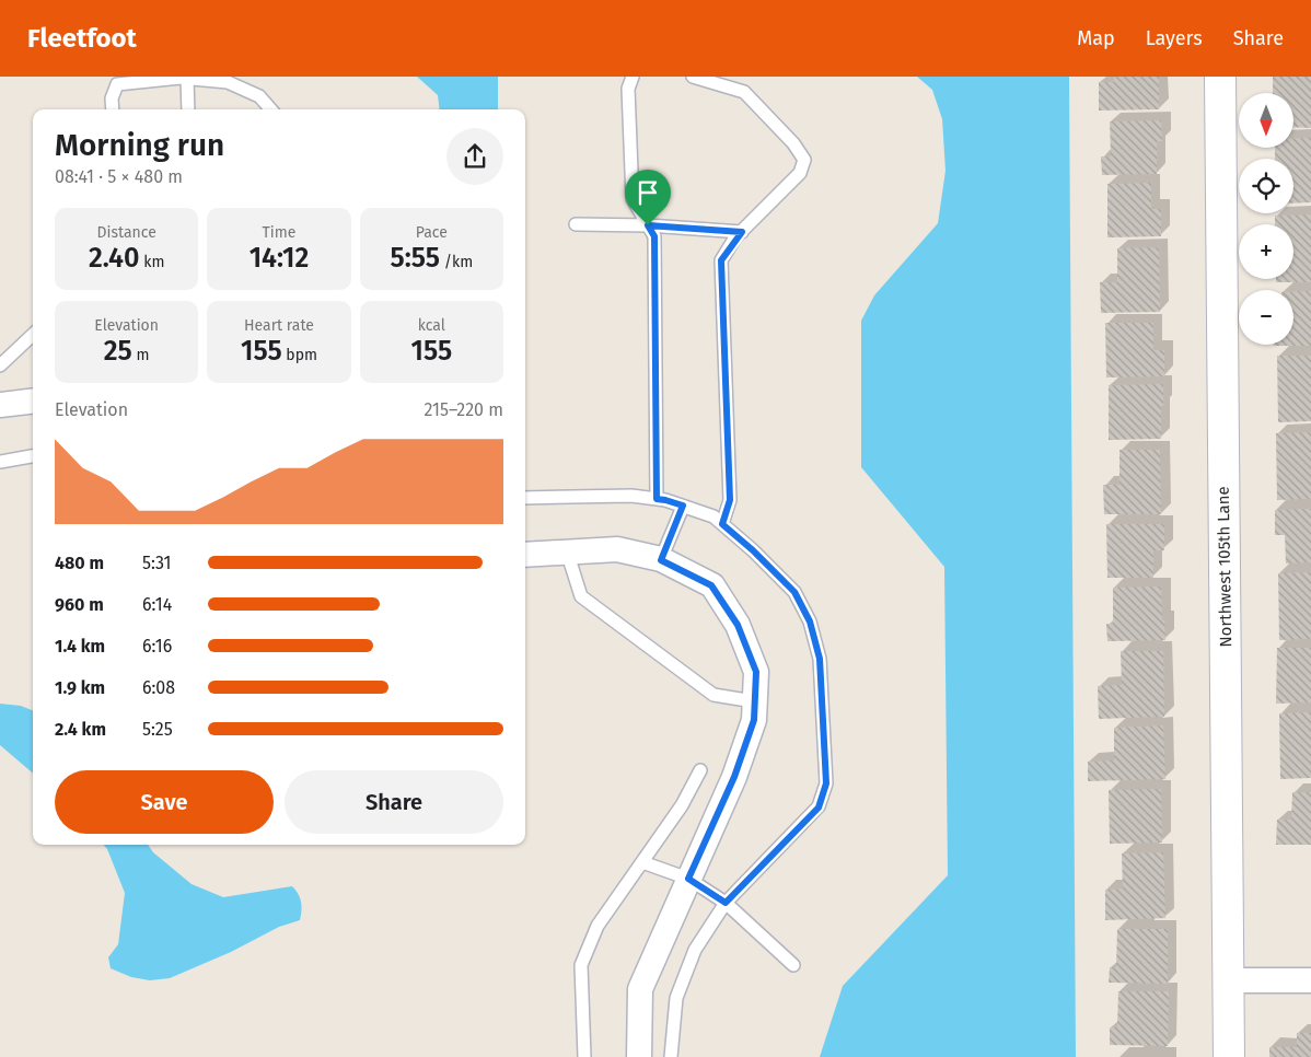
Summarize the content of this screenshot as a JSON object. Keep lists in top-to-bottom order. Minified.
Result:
{"streets":{"street":["Northwest 105th Lane"]},"north":"bottom","page":{"header":"Fleetfoot","nav":["Map","Layers","Share"],"map_buttons":["+","−"],"heading":["Morning run","08:41 · 5 × 480 m"],"stats":[["Distance","2.40 km"],["Time","14:12"],["Pace","5:55 /km"],["Elevation","25 m"],["Heart rate","155 bpm"],["kcal","155"]],"chart":["Elevation","215–220 m"],"list":[{"name":"480 m","note":"5:31"},{"name":"960 m","note":"6:14"},{"name":"1.4 km","note":"6:16"},{"name":"1.9 km","note":"6:08"},{"name":"2.4 km","note":"5:25"}],"buttons":["Save","Share"]}}
